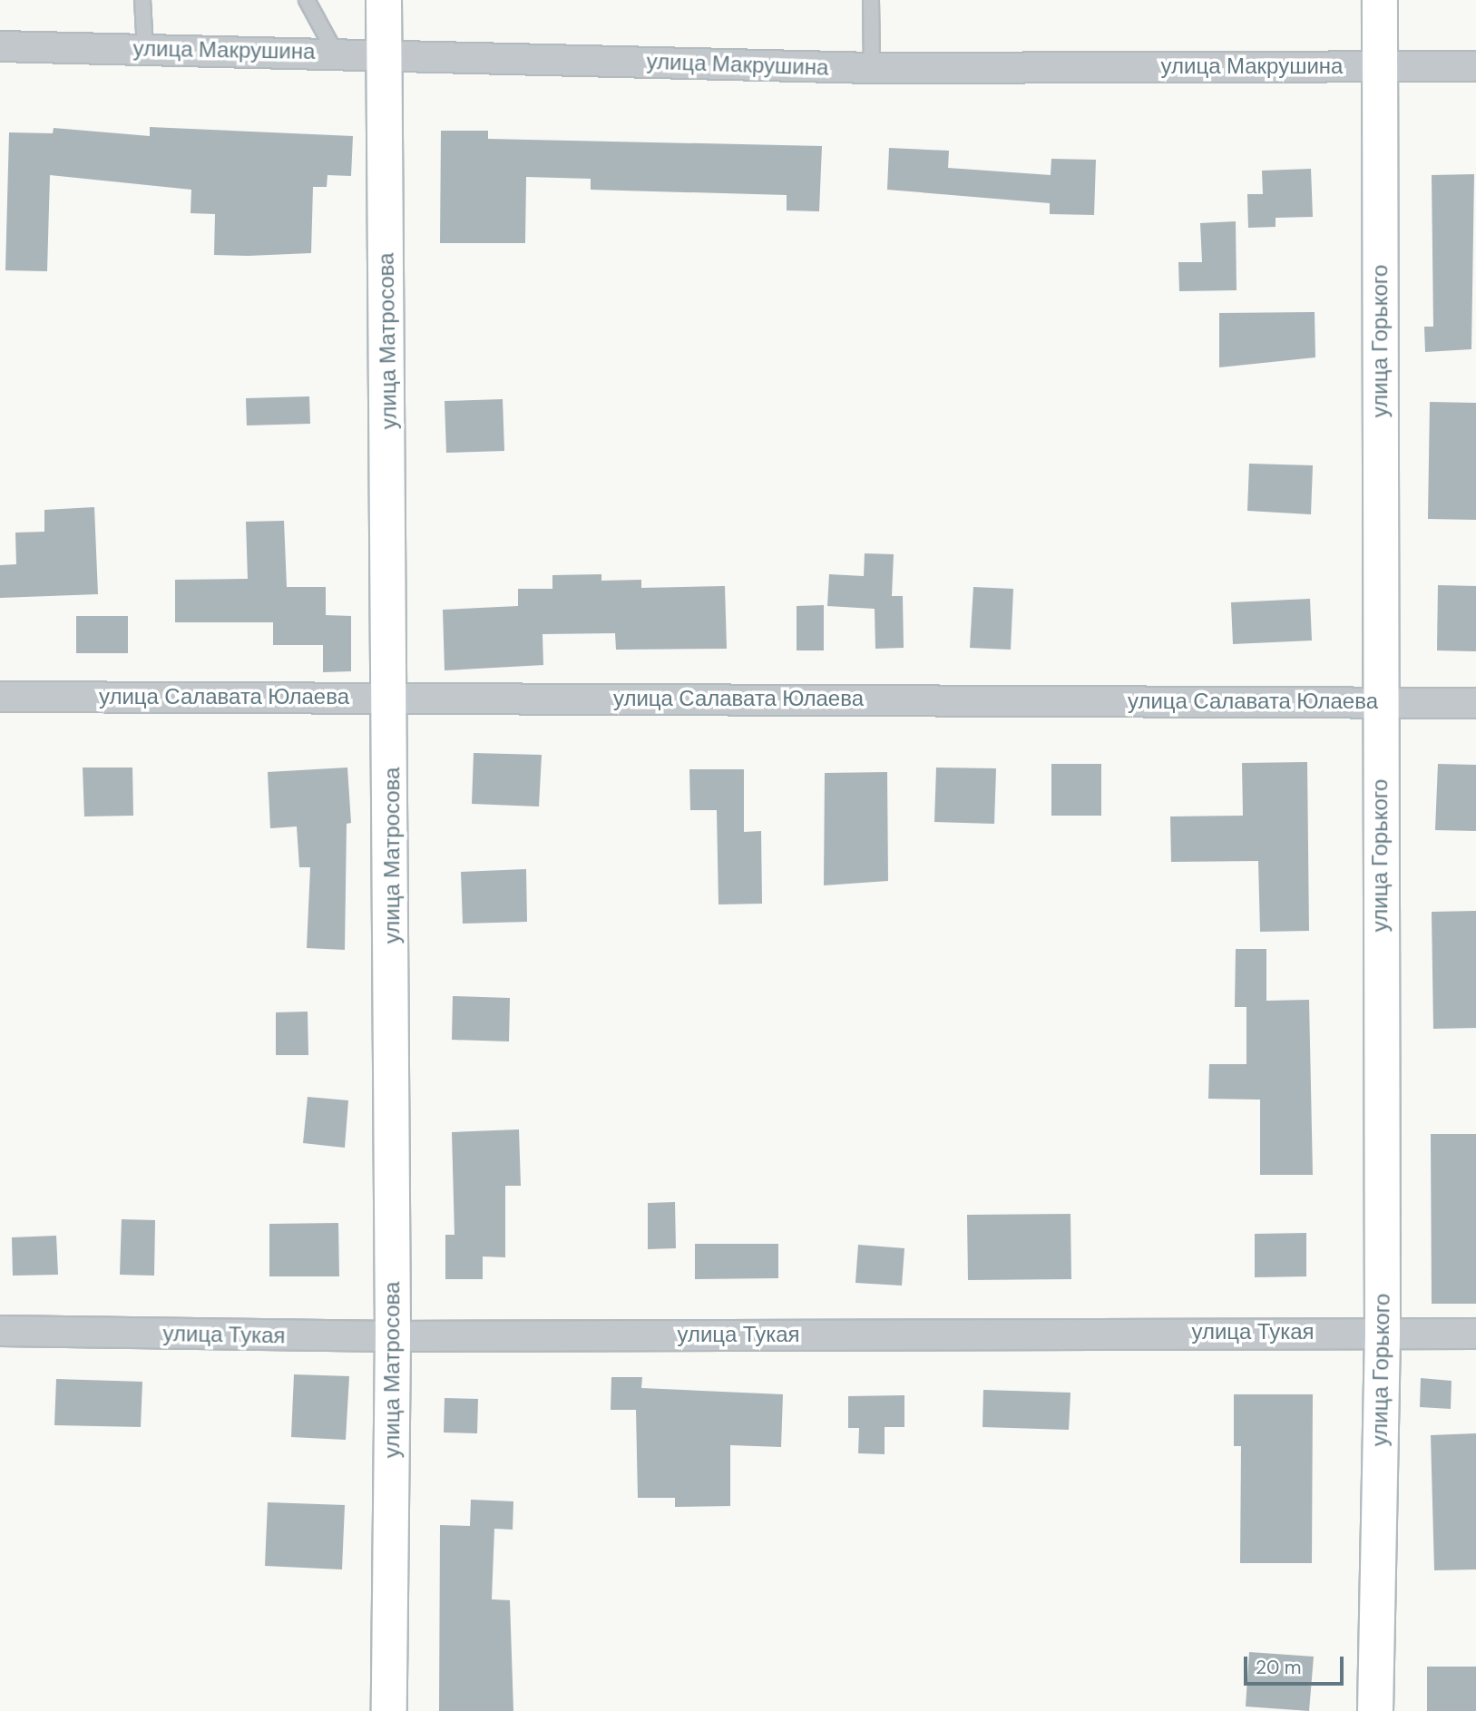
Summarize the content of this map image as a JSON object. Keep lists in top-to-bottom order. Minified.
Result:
{"streets":{"street":["улица Макрушина","улица Матросова","улица Горького","улица Салавата Юлаева","улица Тукая"]},"crossings":[["улица Макрушина","улица Матросова"],["улица Макрушина","улица Горького"],["улица Матросова","улица Салавата Юлаева"],["улица Матросова","улица Тукая"],["улица Горького","улица Салавата Юлаева"],["улица Горького","улица Тукая"]],"scale_bar":"20 m"}
